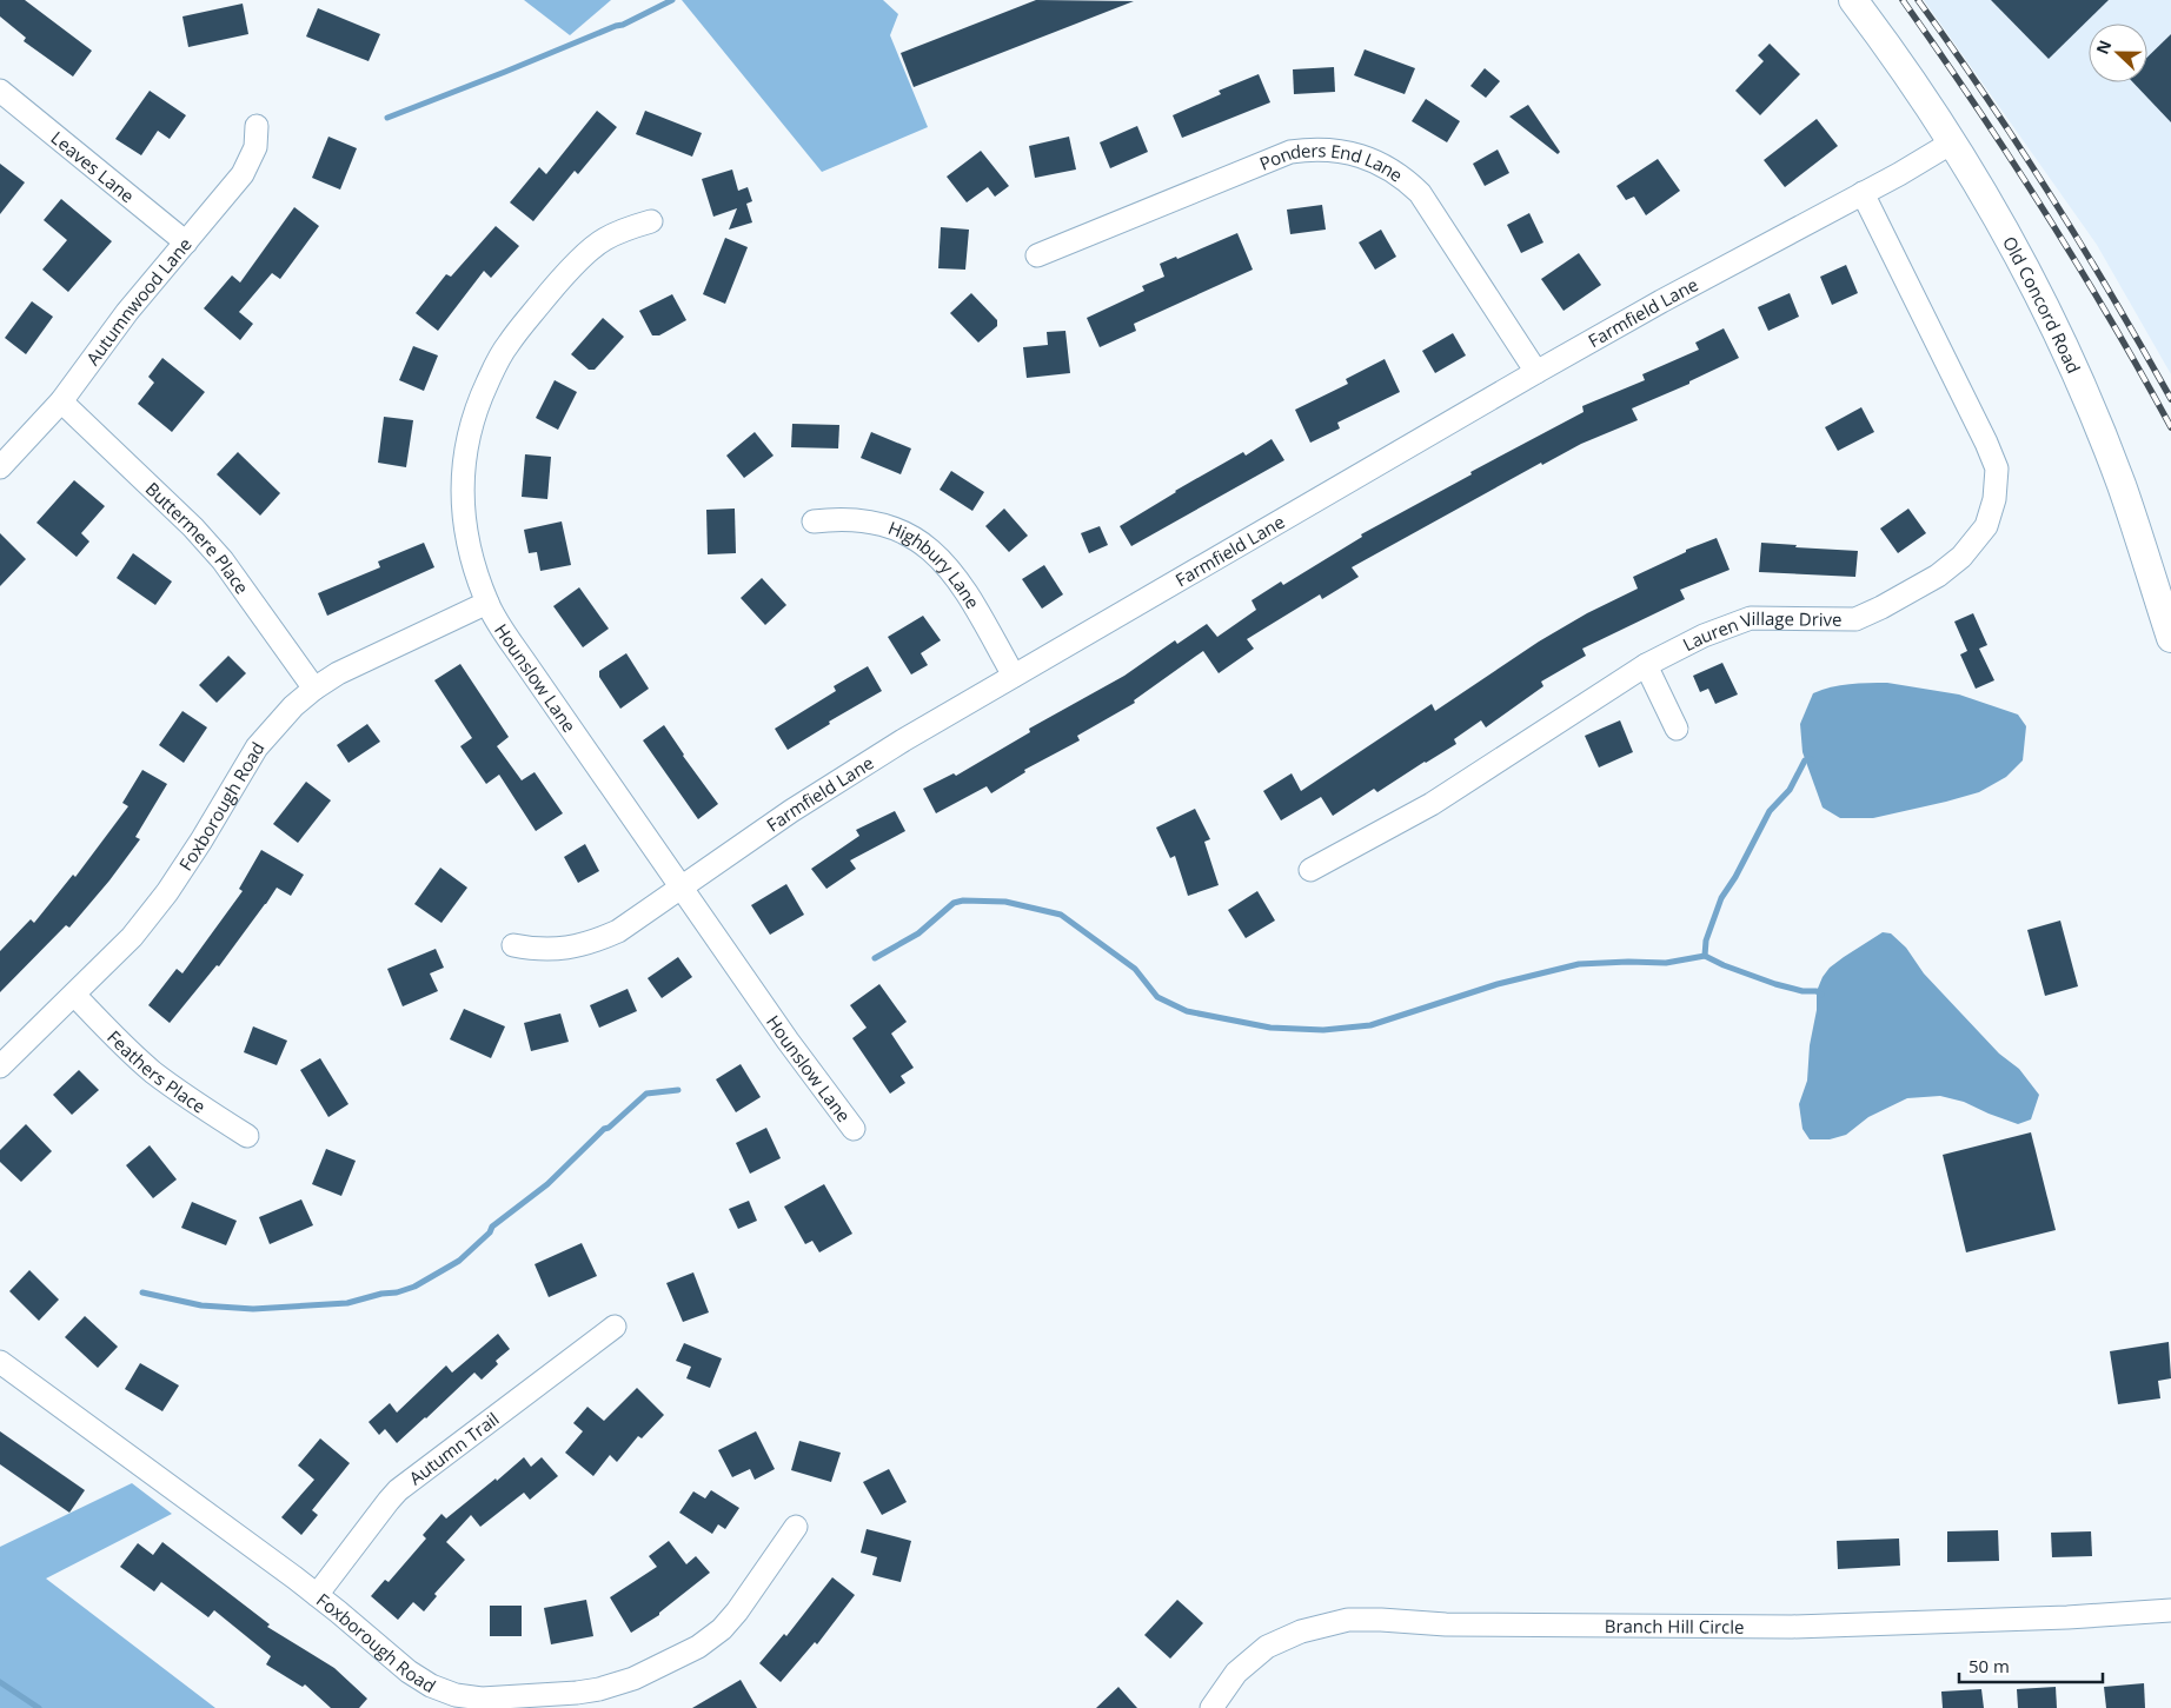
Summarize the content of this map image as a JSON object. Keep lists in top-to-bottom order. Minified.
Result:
{"streets":{"street":["Leaves Lane","Ponders End Lane","Autumnwood Lane","Old Concord Road","Farmfield Lane","Buttermere Place","Highbury Lane","Lauren Village Drive","Hounslow Lane","Foxborough Road","Feathers Place","Autumn Trail","Branch Hill Circle"]},"crossings":[["Leaves Lane","Autumnwood Lane"],["Ponders End Lane","Farmfield Lane"],["Autumnwood Lane","Buttermere Place"],["Old Concord Road","Farmfield Lane"],["Farmfield Lane","Highbury Lane"],["Farmfield Lane","Lauren Village Drive"],["Farmfield Lane","Hounslow Lane"],["Buttermere Place","Foxborough Road"],["Hounslow Lane","Foxborough Road"],["Foxborough Road","Feathers Place"],["Foxborough Road","Autumn Trail"]],"scale_bar":"50 m","north":"left"}
